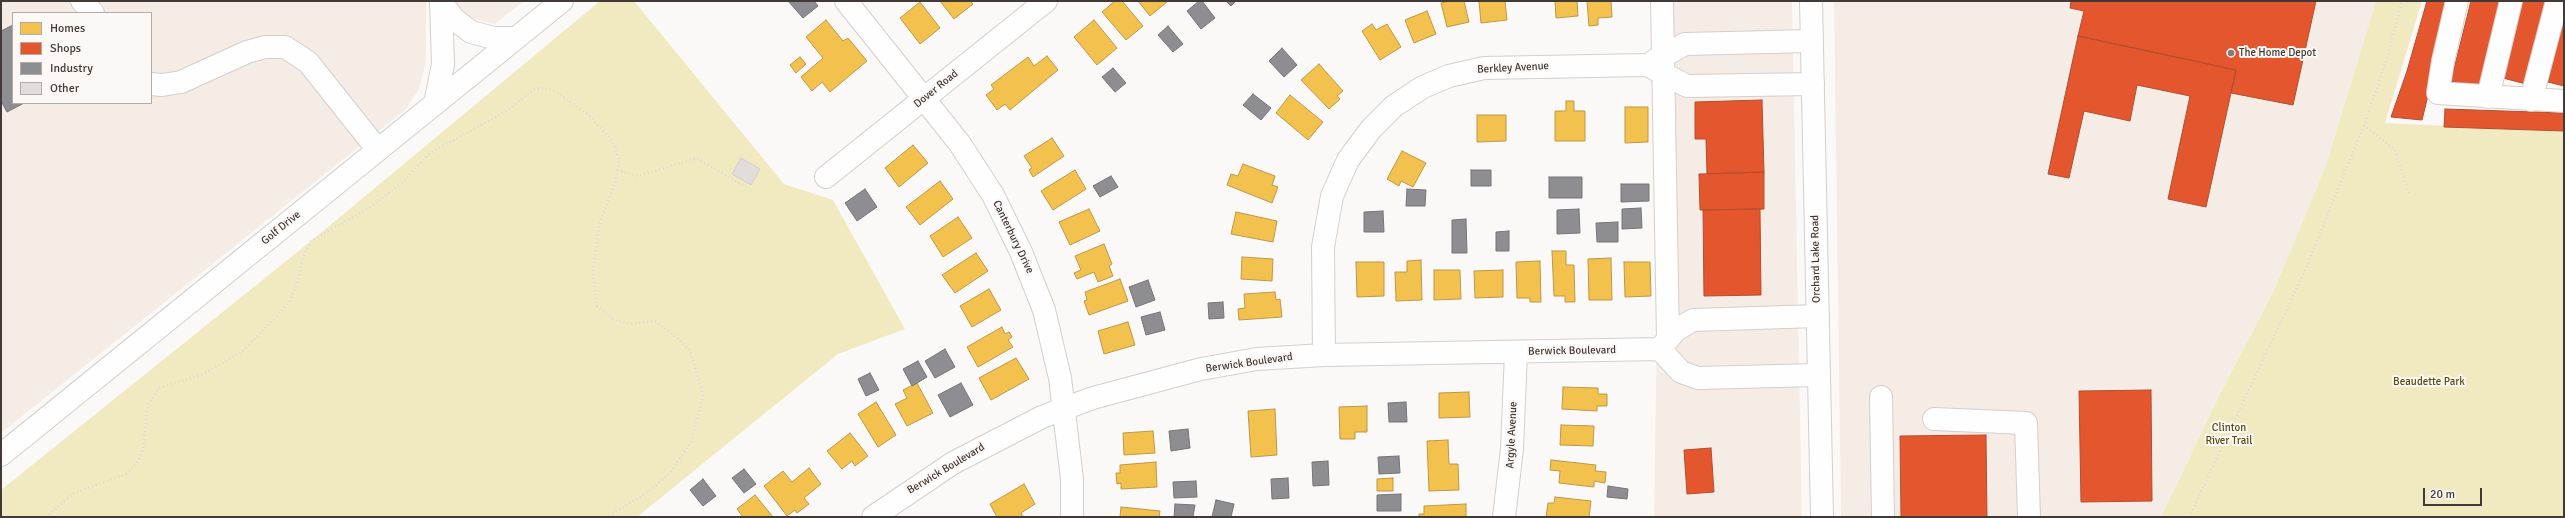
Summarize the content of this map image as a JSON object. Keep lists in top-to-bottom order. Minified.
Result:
{"streets":{"street":["Berkley Avenue","Dover Road","Golf Drive","Canterbury Drive","Orchard Lake Road","Berwick Boulevard","Argyle Avenue"]},"crossings":[["Berkley Avenue","Orchard Lake Road"],["Berkley Avenue","Berwick Boulevard"],["Dover Road","Canterbury Drive"],["Canterbury Drive","Berwick Boulevard"],["Berwick Boulevard","Argyle Avenue"]],"parks":["Beaudette Park","Clinton River Trail"],"places":["The Home Depot"],"legend":["Homes","Shops","Industry","Other"],"scale_bar":"20 m"}
